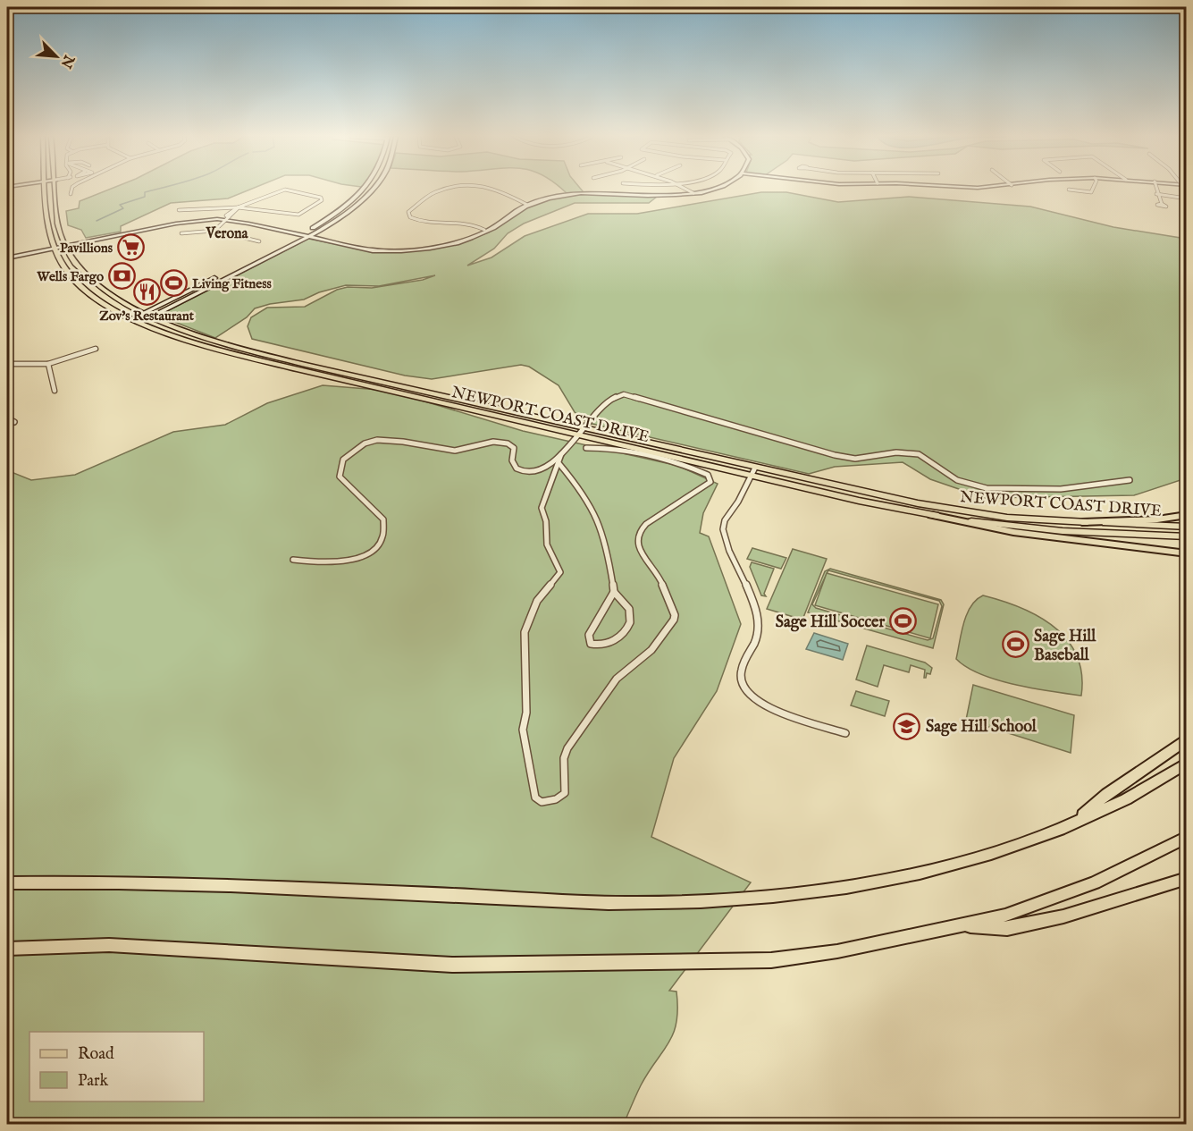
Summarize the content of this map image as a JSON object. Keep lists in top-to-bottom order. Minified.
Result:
{"streets":{"main road":["NEWPORT COAST DRIVE"]},"districts":["Verona"],"places":{"supermarket":["Pavillions"],"bank":["Wells Fargo"],"sports":["Living Fitness","Sage Hill Soccer","Sage Hill Baseball"],"restaurant":["Zov's Restaurant"],"school or university":["Sage Hill School"]},"legend":["Road","Park"],"north":"bottom right"}
